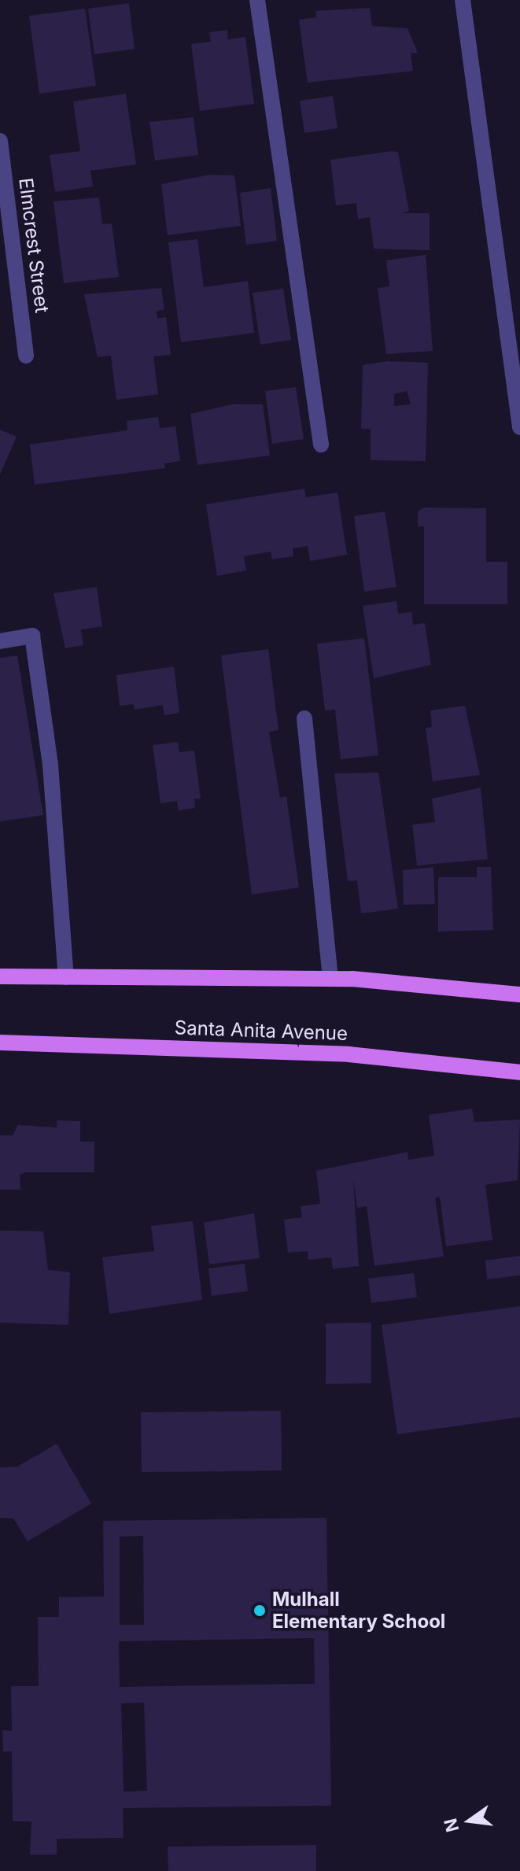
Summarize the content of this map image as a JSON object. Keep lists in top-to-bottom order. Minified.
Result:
{"streets":{"main road":["Santa Anita Avenue"],"street":["Elmcrest Street"]},"places":["Mulhall Elementary School"],"north":"left"}
